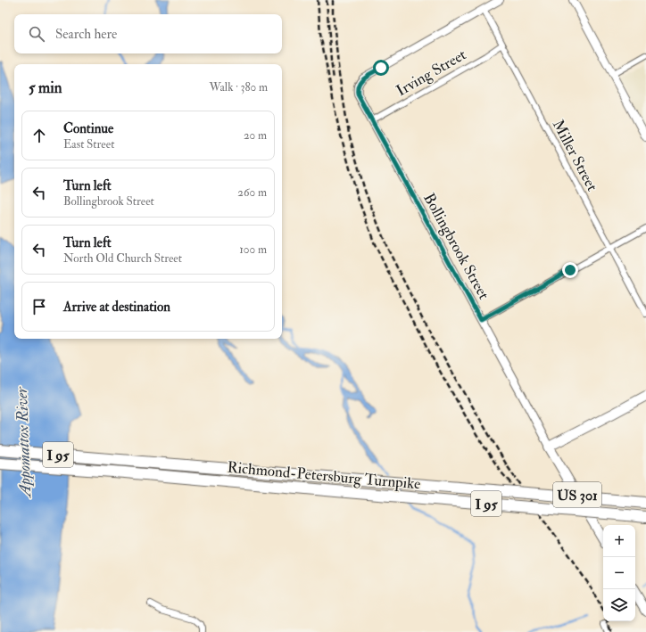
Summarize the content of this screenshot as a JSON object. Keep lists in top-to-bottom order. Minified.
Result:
{"streets":{"highway":["I 95","Richmond-Petersburg Turnpike"],"main road":["Bollingbrook Street","US 301"],"street":["Irving Street","Miller Street"]},"crossings":[["Irving Street","Miller Street"],["Irving Street","Bollingbrook Street"],["Miller Street","Bollingbrook Street"]],"water":["Appomattox River"],"page":{"search":"Search here","heading":["5 min","Walk · 380 m"],"list":[["Continue","East Street","20 m"],["Turn left","Bollingbrook Street","260 m"],["Turn left","North Old Church Street","100 m"],"Arrive at destination"],"map_buttons":["+","−"]}}
